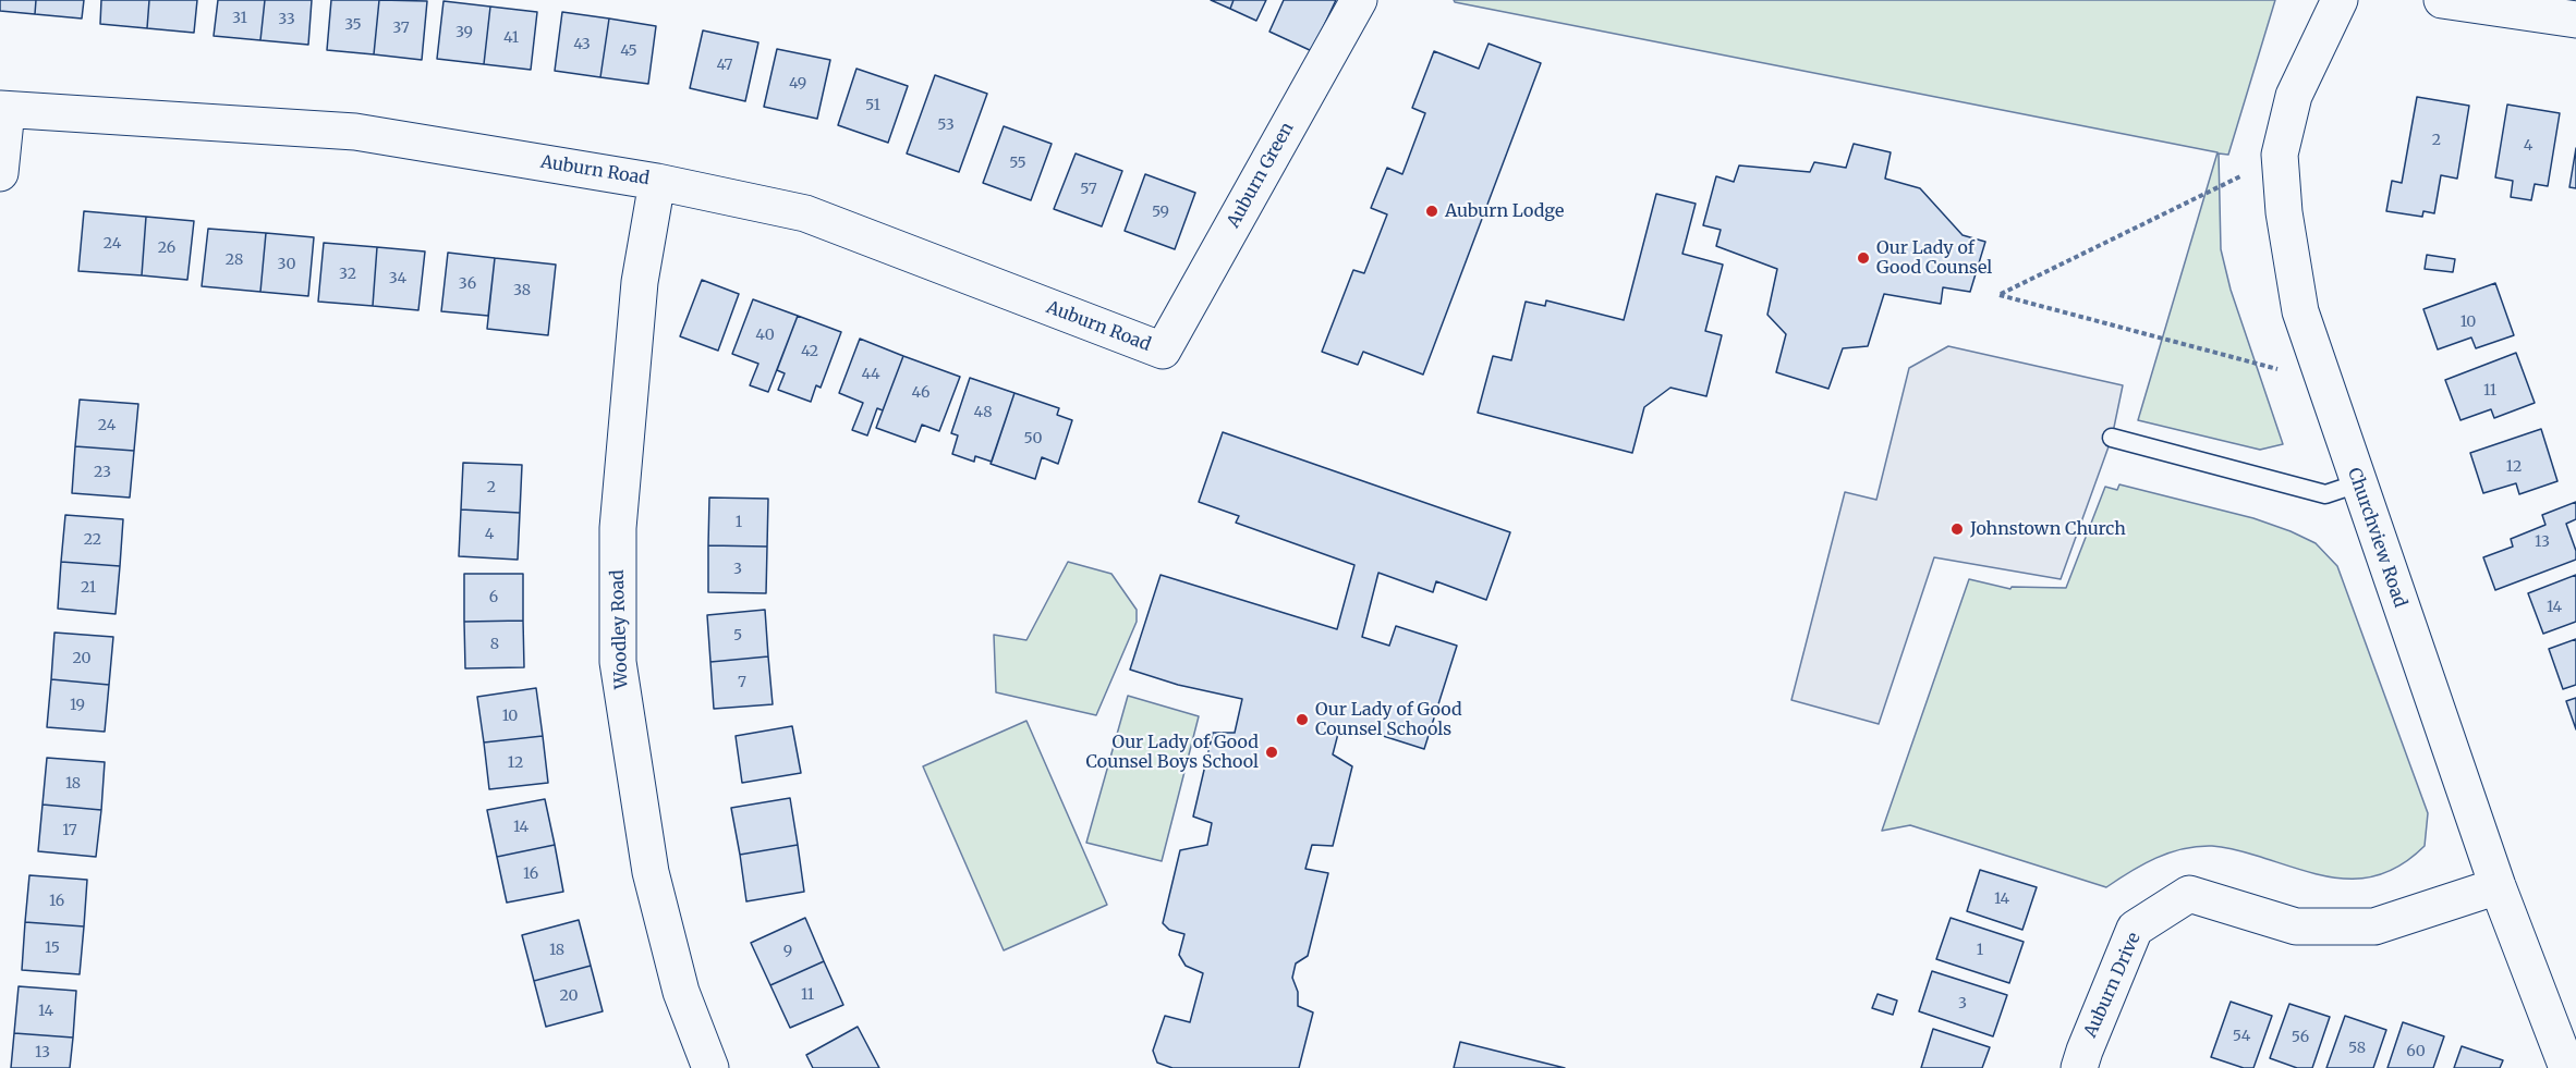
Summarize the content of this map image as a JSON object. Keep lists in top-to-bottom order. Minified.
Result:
{"streets":{"street":["Auburn Road","Auburn Green","Churchview Road","Woodley Road","Auburn Drive"]},"crossings":[["Auburn Road","Auburn Green"],["Auburn Road","Woodley Road"],["Churchview Road","Auburn Drive"]],"places":["Auburn Lodge","Our Lady of Good Counsel","Johnstown Church","Our Lady of Good Counsel Schools","Our Lady of Good Counsel Boys School"],"house_numbers":["31","33","35","37","39","41","43","45","47","49","51","53","2","4","55","57","59","24","26","28","30","32","34","36","38","10","40","42","44","11","46","48","24","50","12","23","2","1","4","22","13","3","21","6","14","5","8","20","7","19","10","12","18","14","17","16","14","16","15","18","1","9","11","20","3","14","54","56","58","60","13"]}
